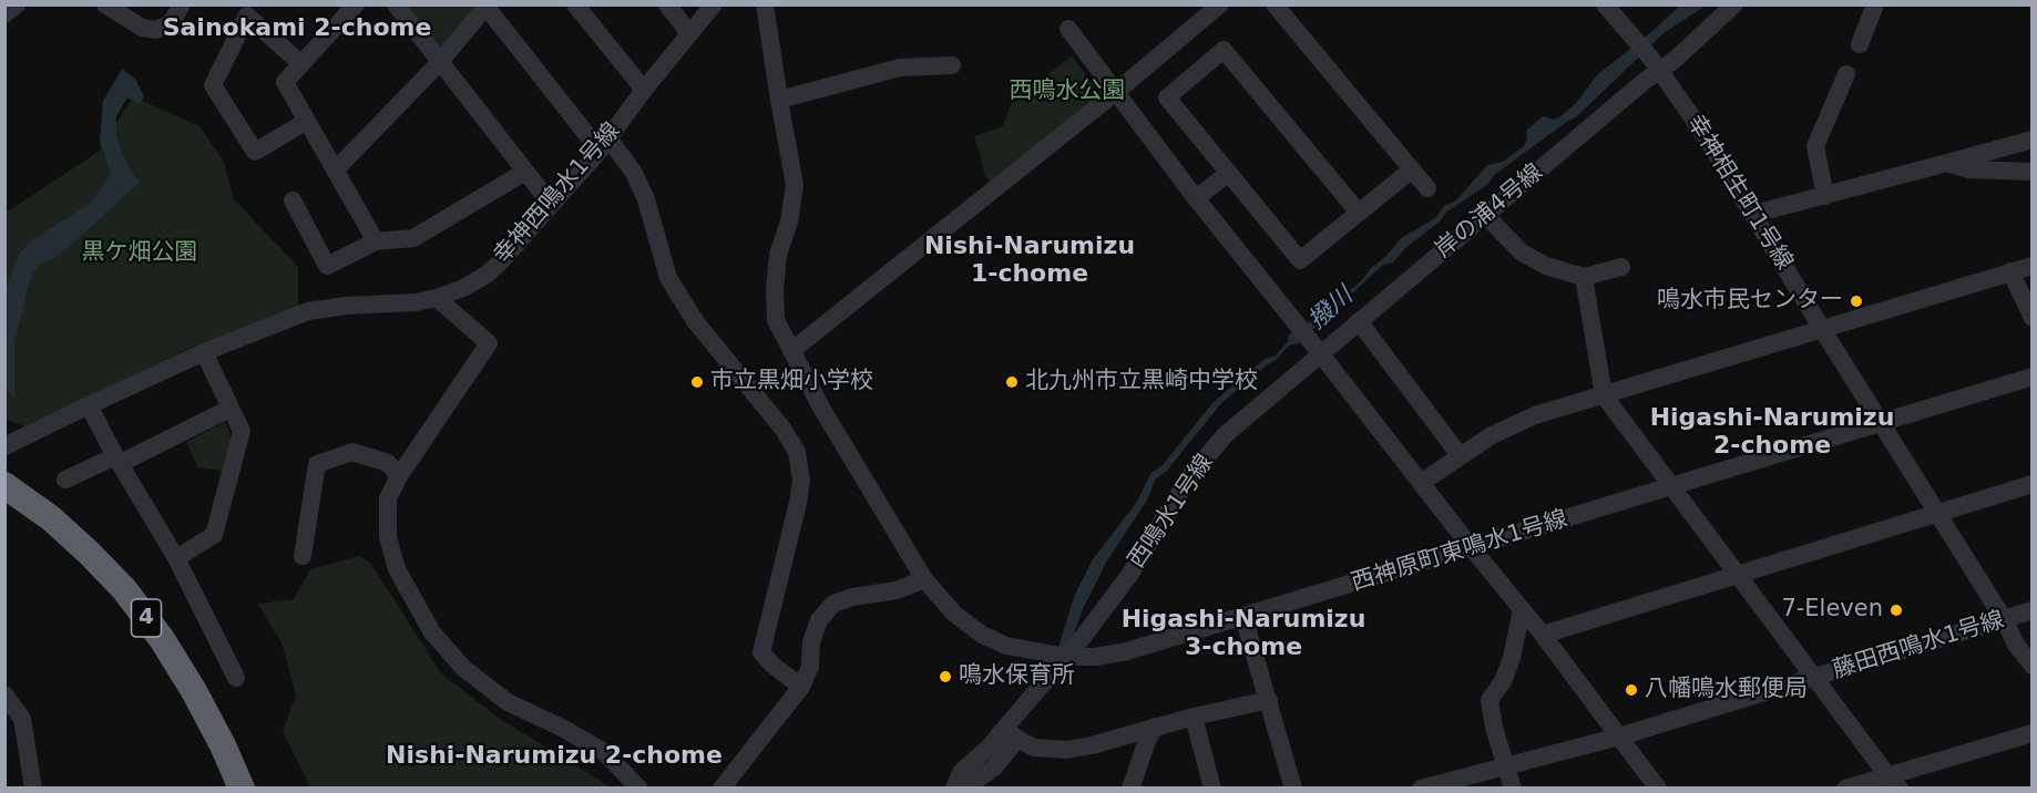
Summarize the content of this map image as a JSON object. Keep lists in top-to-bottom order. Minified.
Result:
{"streets":{"highway":["4"],"street":["幸神相生町1号線","幸神西鳴水1号線","岸の浦4号線","西鳴水1号線","西神原町東鳴水1号線","藤田西鳴水1号線"]},"crossings":[["幸神相生町1号線","岸の浦4号線"],["幸神相生町1号線","西神原町東鳴水1号線"],["幸神相生町1号線","藤田西鳴水1号線"],["岸の浦4号線","西鳴水1号線"],["西鳴水1号線","西神原町東鳴水1号線"]],"districts":["Sainokami 2-chome","Nishi-Narumizu 1-chome","Higashi-Narumizu 2-chome","Higashi-Narumizu 3-chome","Nishi-Narumizu 2-chome"],"water":["撥川"],"parks":["西鳴水公園","黒ケ畑公園"],"places":["鳴水市民センター","市立黒畑小学校","北九州市立黒崎中学校","7-Eleven","鳴水保育所","八幡鳴水郵便局"]}
